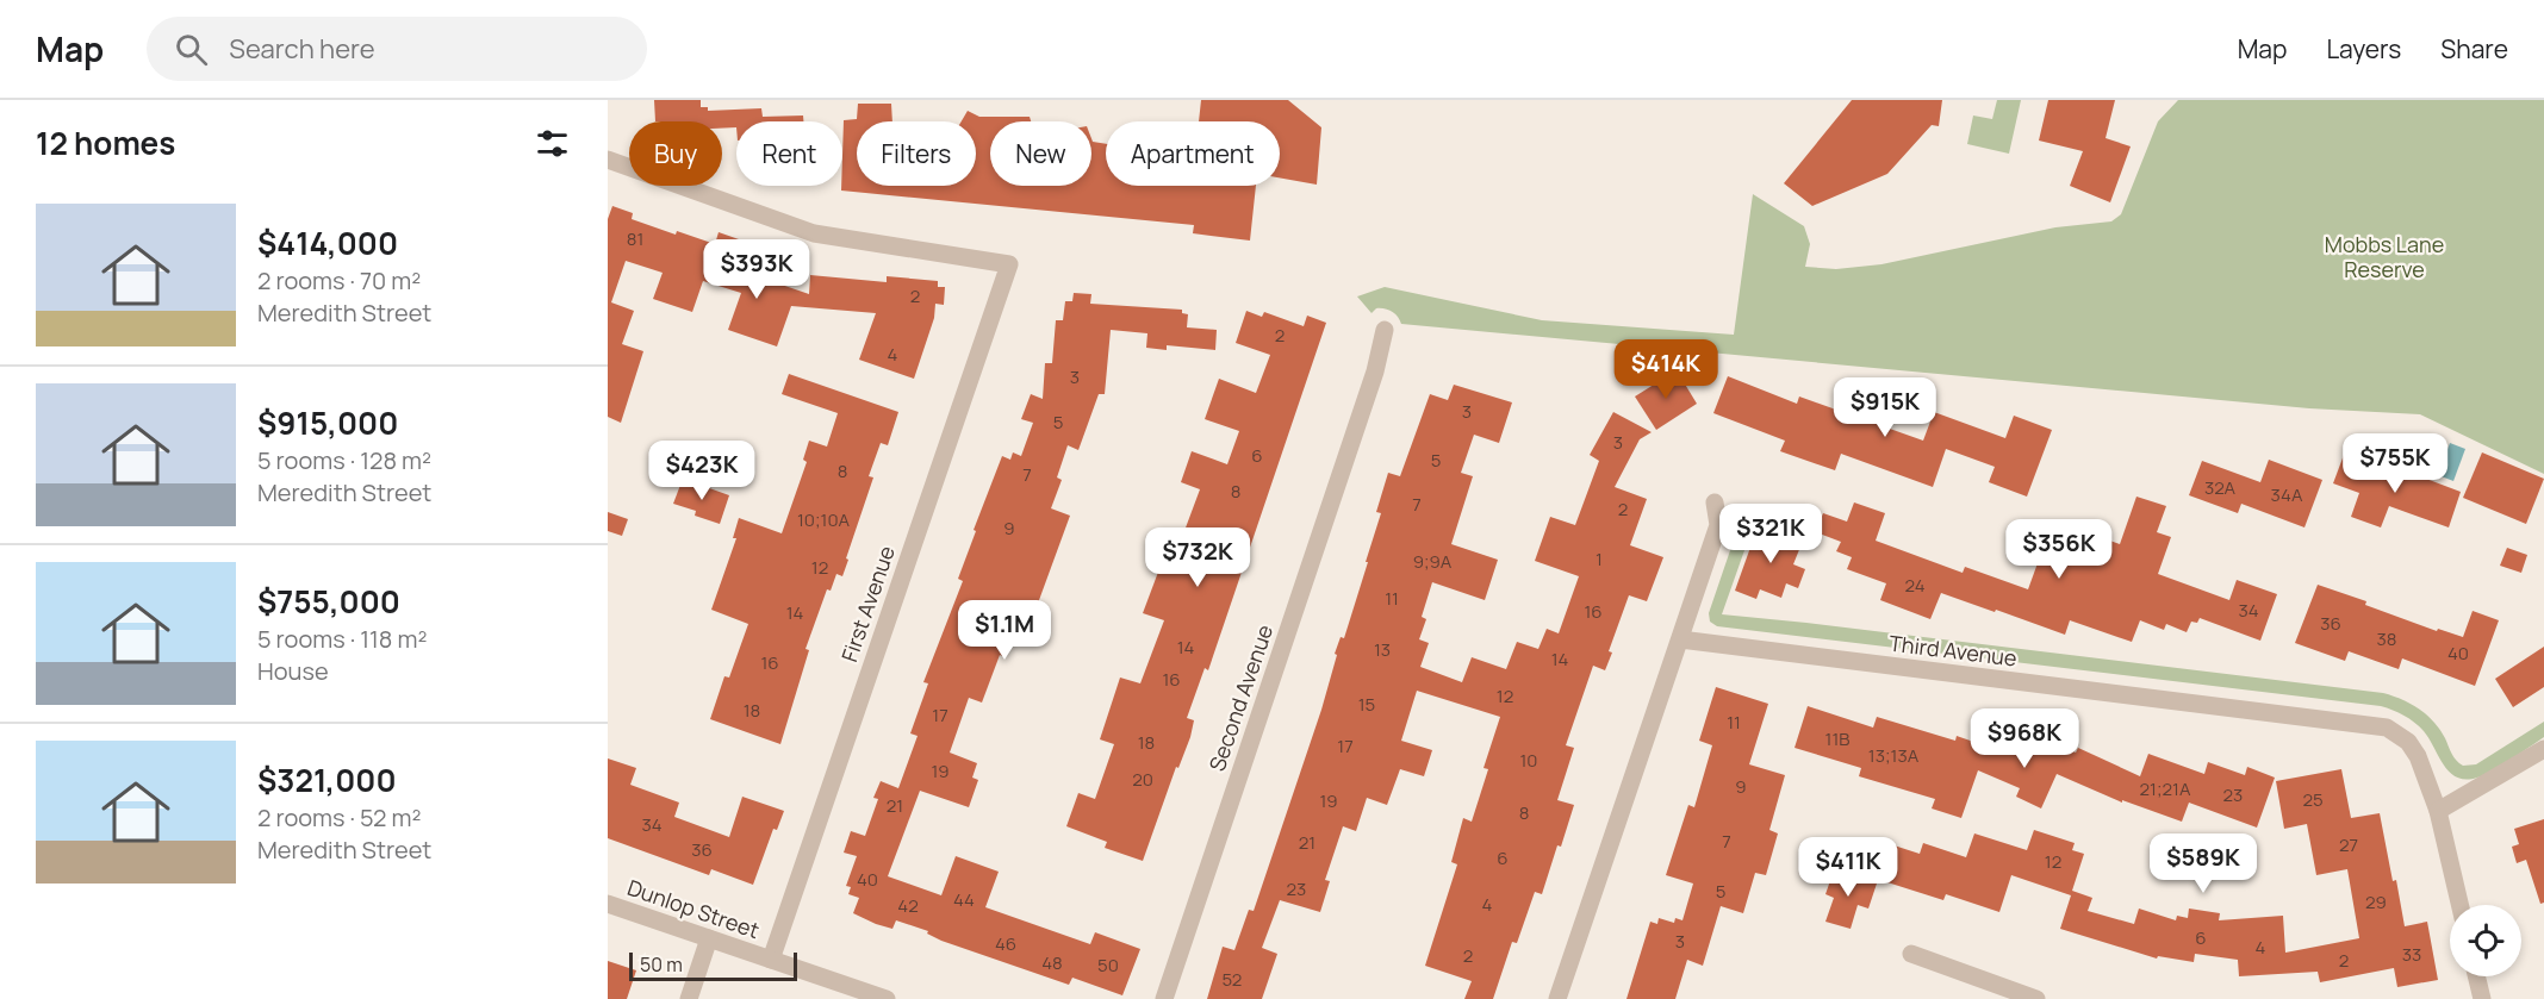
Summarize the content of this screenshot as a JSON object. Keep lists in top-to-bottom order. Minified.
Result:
{"streets":{"street":["First Avenue","Third Avenue","Second Avenue","Dunlop Street"]},"crossings":[["First Avenue","Dunlop Street"]],"parks":["Mobbs Lane Reserve"],"house_numbers":["81","2","2","4","3","3","5","3","6","5","8","7","32A","8","34A","7","2","10;10A","9","1","9;9A","12","24","11","34","16","14","36","38","14","13","40","14","16","16","12","15","18","17","11","11B","18","17","13;13A","10","19","20","9","21;21A","23","25","19","21","8","34","7","21","27","36","6","12","40","23","5","44","29","4","42","6","3","46","4","33","2","2","48","50","52"],"scale_bar":"50 m","page":{"header":"Map","search":"Search here","nav":["Map","Layers","Share"],"heading":"12 homes","chip":["Buy","Rent","Filters","New","Apartment"],"list":[{"name":"$414,000","note":"2 rooms · 70 m² · Meredith Street"},{"name":"$915,000","note":"5 rooms · 128 m² · Meredith Street"},{"name":"$755,000","note":"5 rooms · 118 m² · House"},{"name":"$321,000","note":"2 rooms · 52 m² · Meredith Street"}],"price":["$393K","$414K","$915K","$755K","$423K","$321K","$356K","$732K","$1.1M","$968K","$589K","$411K"],"scale":"50 m"}}
